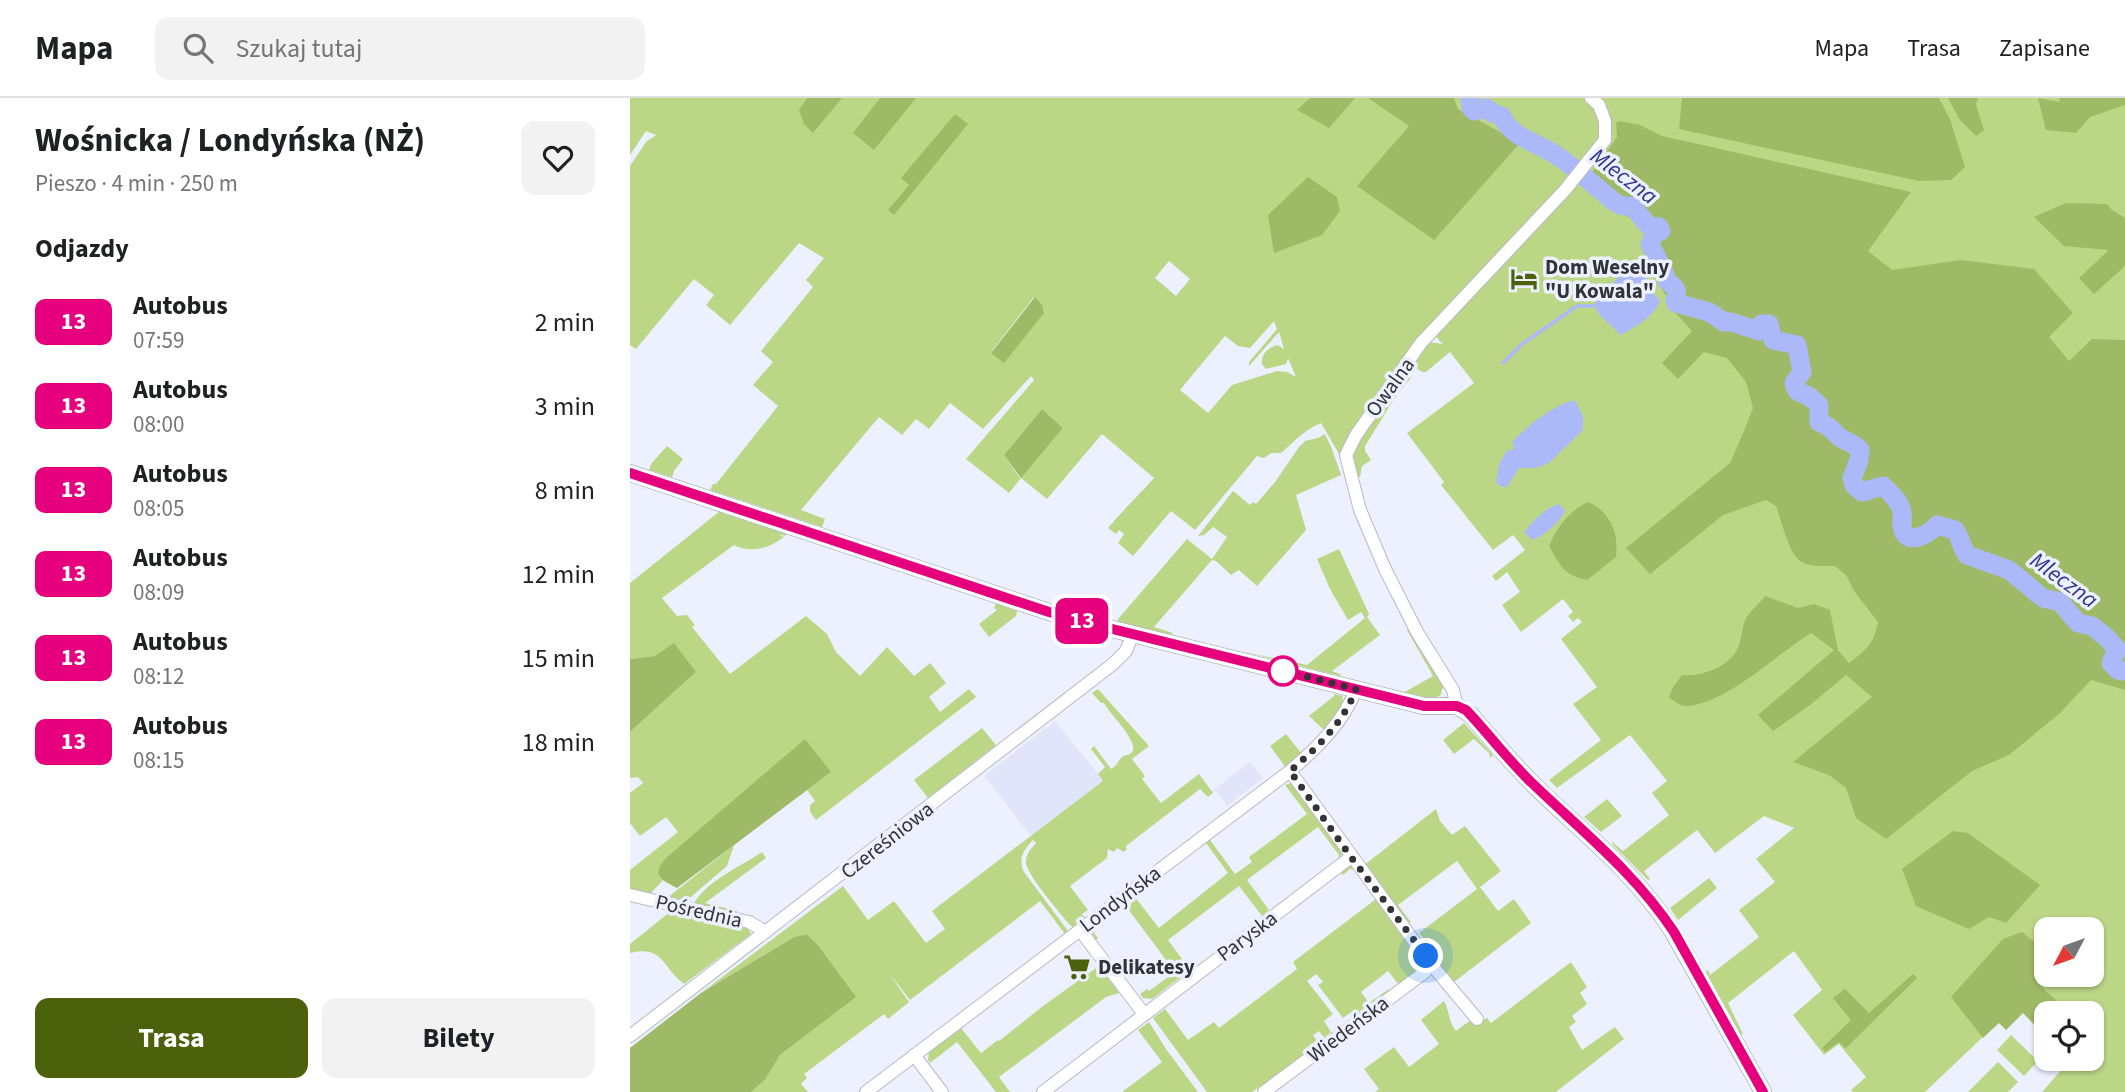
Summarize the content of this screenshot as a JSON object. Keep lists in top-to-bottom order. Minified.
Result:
{"streets":{"street":["Owalna","Czereśniowa","Londyńska","Pośrednia","Paryska","Wiedeńska"]},"crossings":[["Czereśniowa","Pośrednia"]],"water":["Mleczna"],"places":{"hotel":["Dom Weselny \"U Kowala\""],"supermarket":["Delikatesy"]},"lines":["bus line 13"],"north":"bottom left","page":{"header":"Mapa","search":"Szukaj tutaj","nav":["Mapa","Trasa","Zapisane"],"heading":[["Wośnicka / Londyńska (NŻ)","Pieszo · 4 min · 250 m"],"Odjazdy"],"on_map":"13","list":[{"mark":"13","name":"Autobus","note":"07:59","value":"2 min"},{"mark":"13","name":"Autobus","note":"08:00","value":"3 min"},{"mark":"13","name":"Autobus","note":"08:05","value":"8 min"},{"mark":"13","name":"Autobus","note":"08:09","value":"12 min"},{"mark":"13","name":"Autobus","note":"08:12","value":"15 min"},{"mark":"13","name":"Autobus","note":"08:15","value":"18 min"}],"buttons":["Trasa","Bilety"]}}
